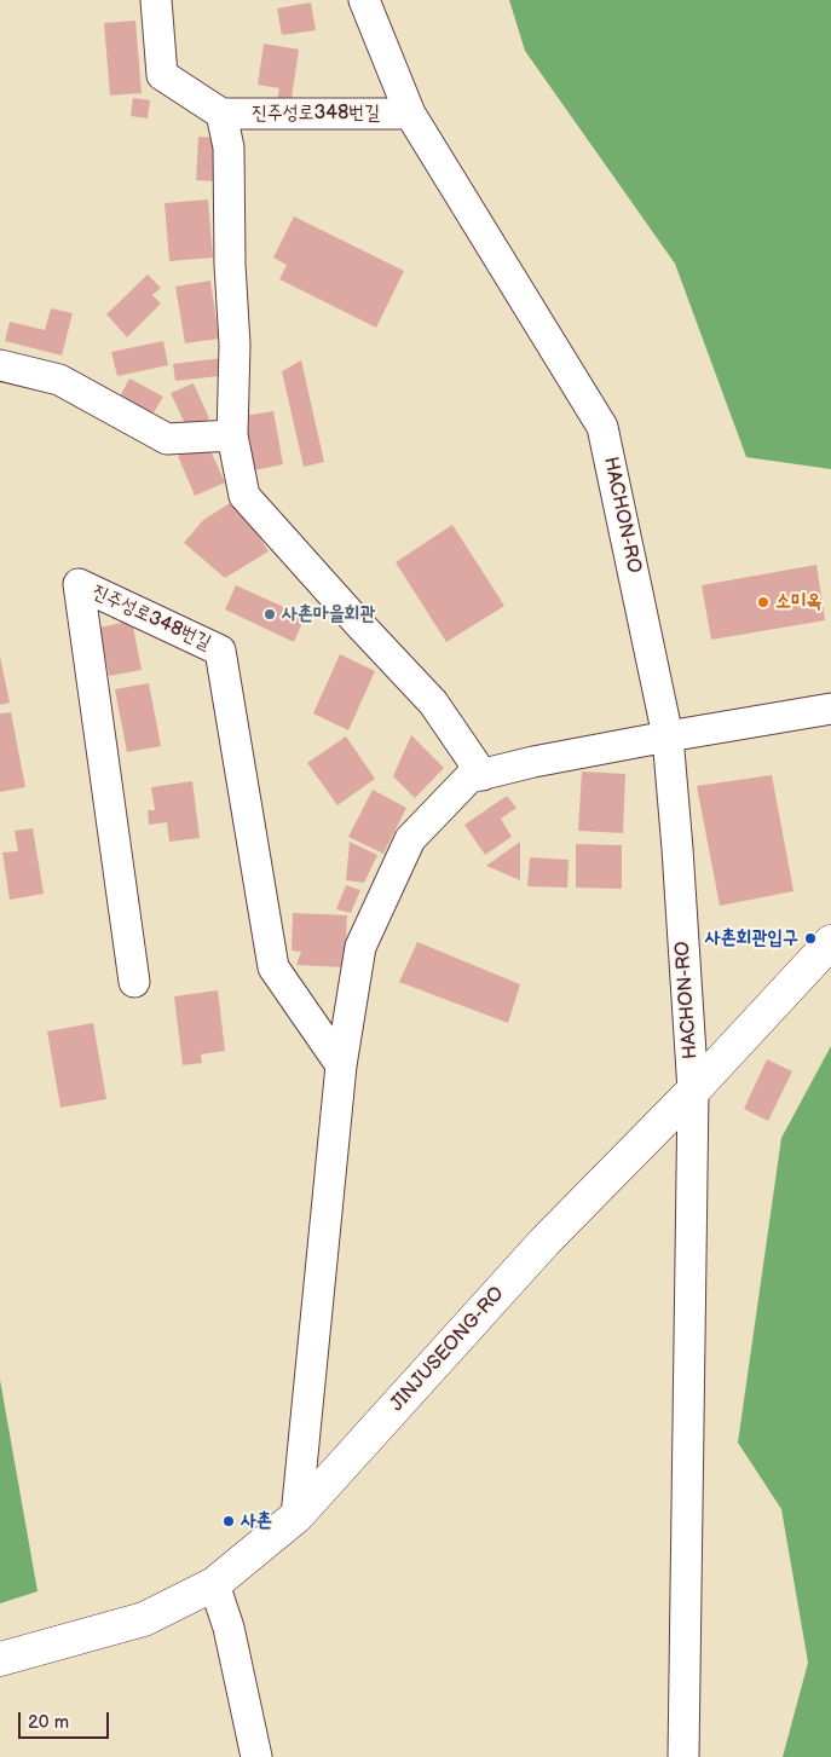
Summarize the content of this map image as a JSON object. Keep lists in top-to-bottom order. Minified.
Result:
{"streets":{"main road":["JINJUSEONG-RO"],"street":["진주성로348번길","HACHON-RO"]},"crossings":[["진주성로348번길","HACHON-RO"],["HACHON-RO","JINJUSEONG-RO"]],"places":["소미옥","사촌마을회관","사촌회관입구","사촌"],"scale_bar":"20 m"}
